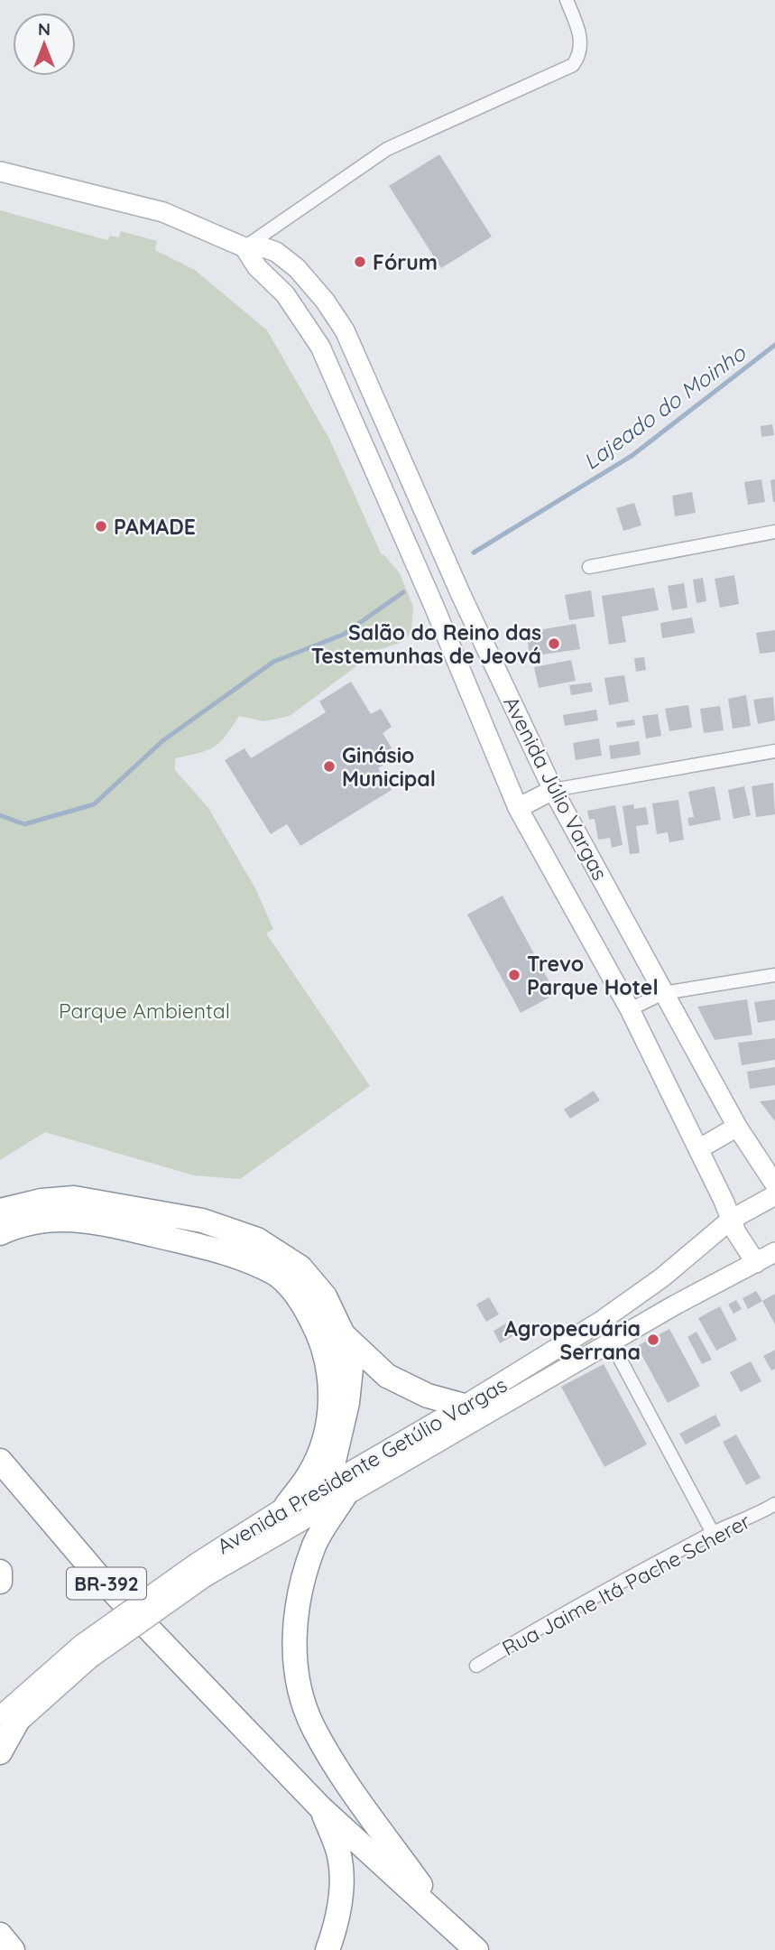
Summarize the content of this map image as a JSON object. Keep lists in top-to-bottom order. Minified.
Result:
{"streets":{"highway":["BR-392"],"main road":["Avenida Júlio Vargas","Avenida Presidente Getúlio Vargas"],"street":["Rua Jaime Itá Pache Scherer"]},"crossings":[["Avenida Júlio Vargas","Avenida Presidente Getúlio Vargas"]],"water":["Lajeado do Moinho"],"parks":["Parque Ambiental"],"places":["Fórum","PAMADE","Salão do Reino das Testemunhas de Jeová","Ginásio Municipal","Trevo Parque Hotel","Agropecuária Serrana"],"north":"top"}
